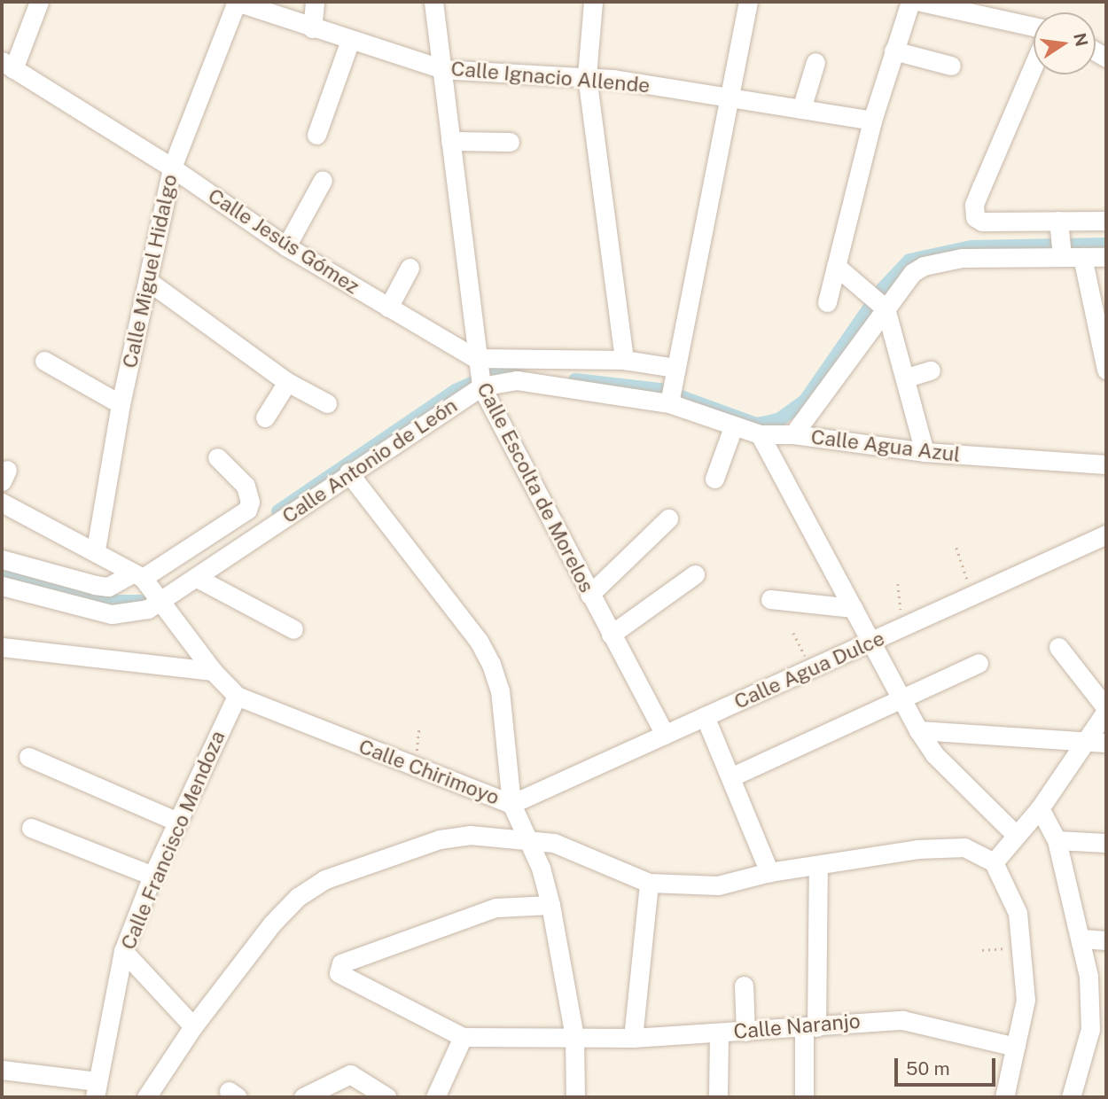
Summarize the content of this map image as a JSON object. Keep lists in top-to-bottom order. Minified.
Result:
{"streets":{"street":["Calle Ignacio Allende","Calle Jesús Gómez","Calle Miguel Hidalgo","Calle Agua Azul","Calle Antonio de León","Calle Escolta de Morelos","Calle Agua Dulce","Calle Chirimoyo","Calle Francisco Mendoza","Calle Naranjo"]},"crossings":[["Calle Ignacio Allende","Calle Miguel Hidalgo"],["Calle Ignacio Allende","Calle Escolta de Morelos"],["Calle Jesús Gómez","Calle Miguel Hidalgo"],["Calle Jesús Gómez","Calle Antonio de León"],["Calle Jesús Gómez","Calle Escolta de Morelos"],["Calle Agua Azul","Calle Antonio de León"],["Calle Antonio de León","Calle Escolta de Morelos"],["Calle Escolta de Morelos","Calle Agua Dulce"],["Calle Agua Dulce","Calle Chirimoyo"],["Calle Chirimoyo","Calle Francisco Mendoza"],["Calle Chirimoyo","Calle Naranjo"]],"scale_bar":"50 m","north":"right"}
